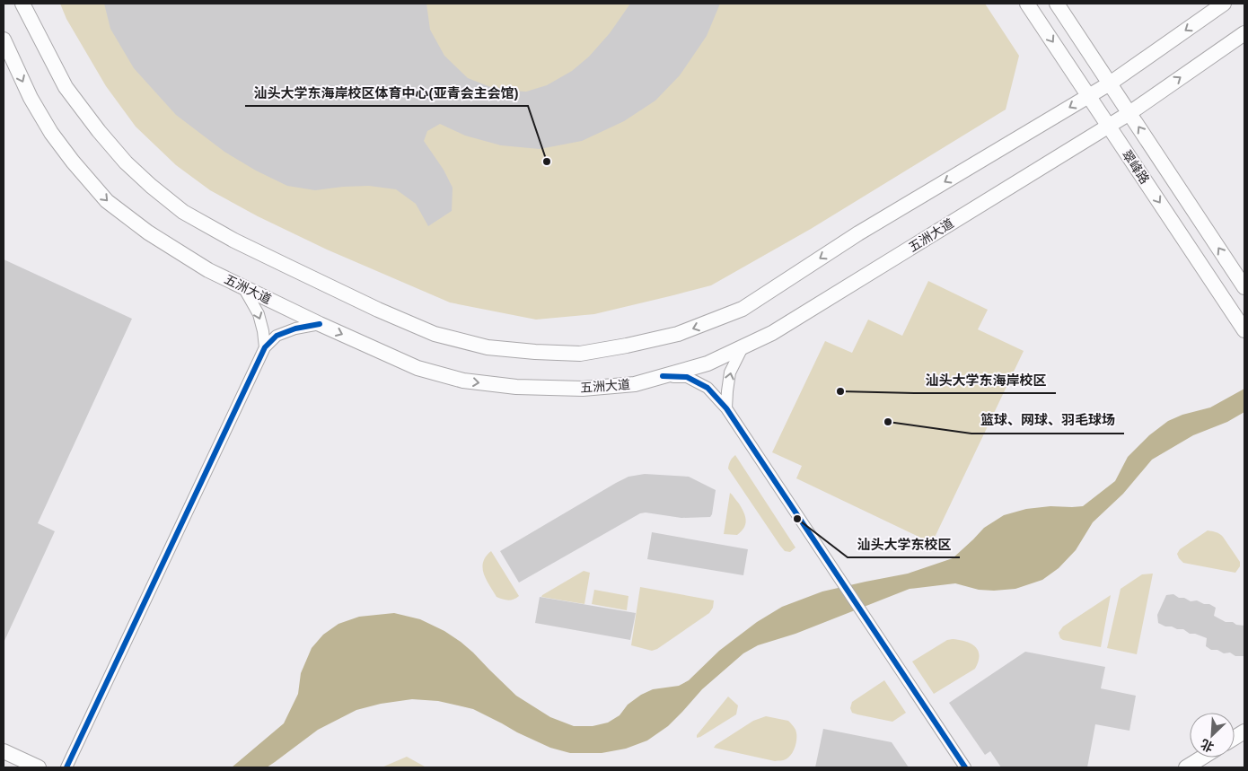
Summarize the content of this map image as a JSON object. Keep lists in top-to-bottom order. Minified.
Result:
{"streets":{"main road":["翠峰路","五洲大道"]},"crossings":[["翠峰路","五洲大道"]],"one_way":["五洲大道"],"places":["汕头大学东海岸校区体育中心(亚青会主会馆)","汕头大学东海岸校区","篮球、网球、羽毛球场","汕头大学东校区"],"north":"bottom left"}
